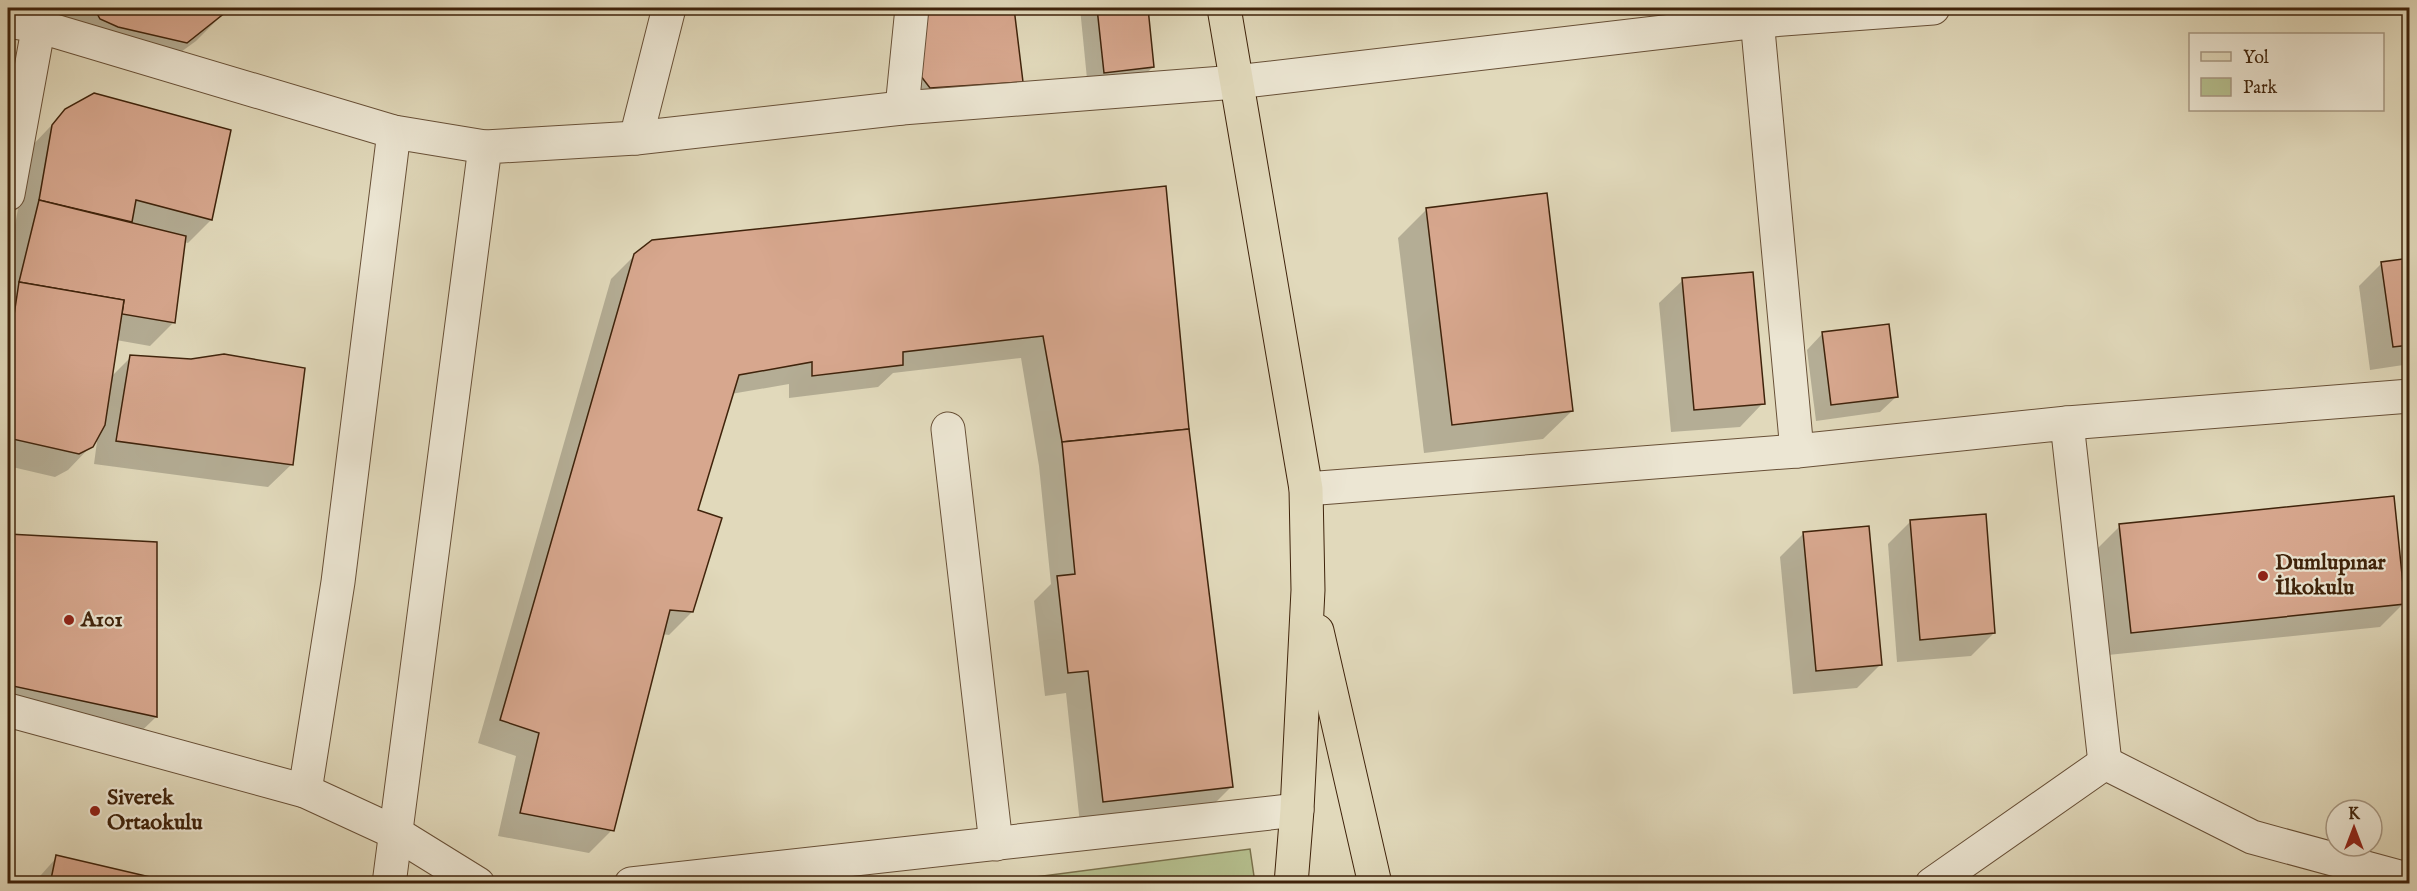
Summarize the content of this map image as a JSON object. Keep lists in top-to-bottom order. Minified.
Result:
{"places":["Dumlupınar İlkokulu","A101","Siverek Ortaokulu"],"legend":["Yol","Park"],"north":"top"}
